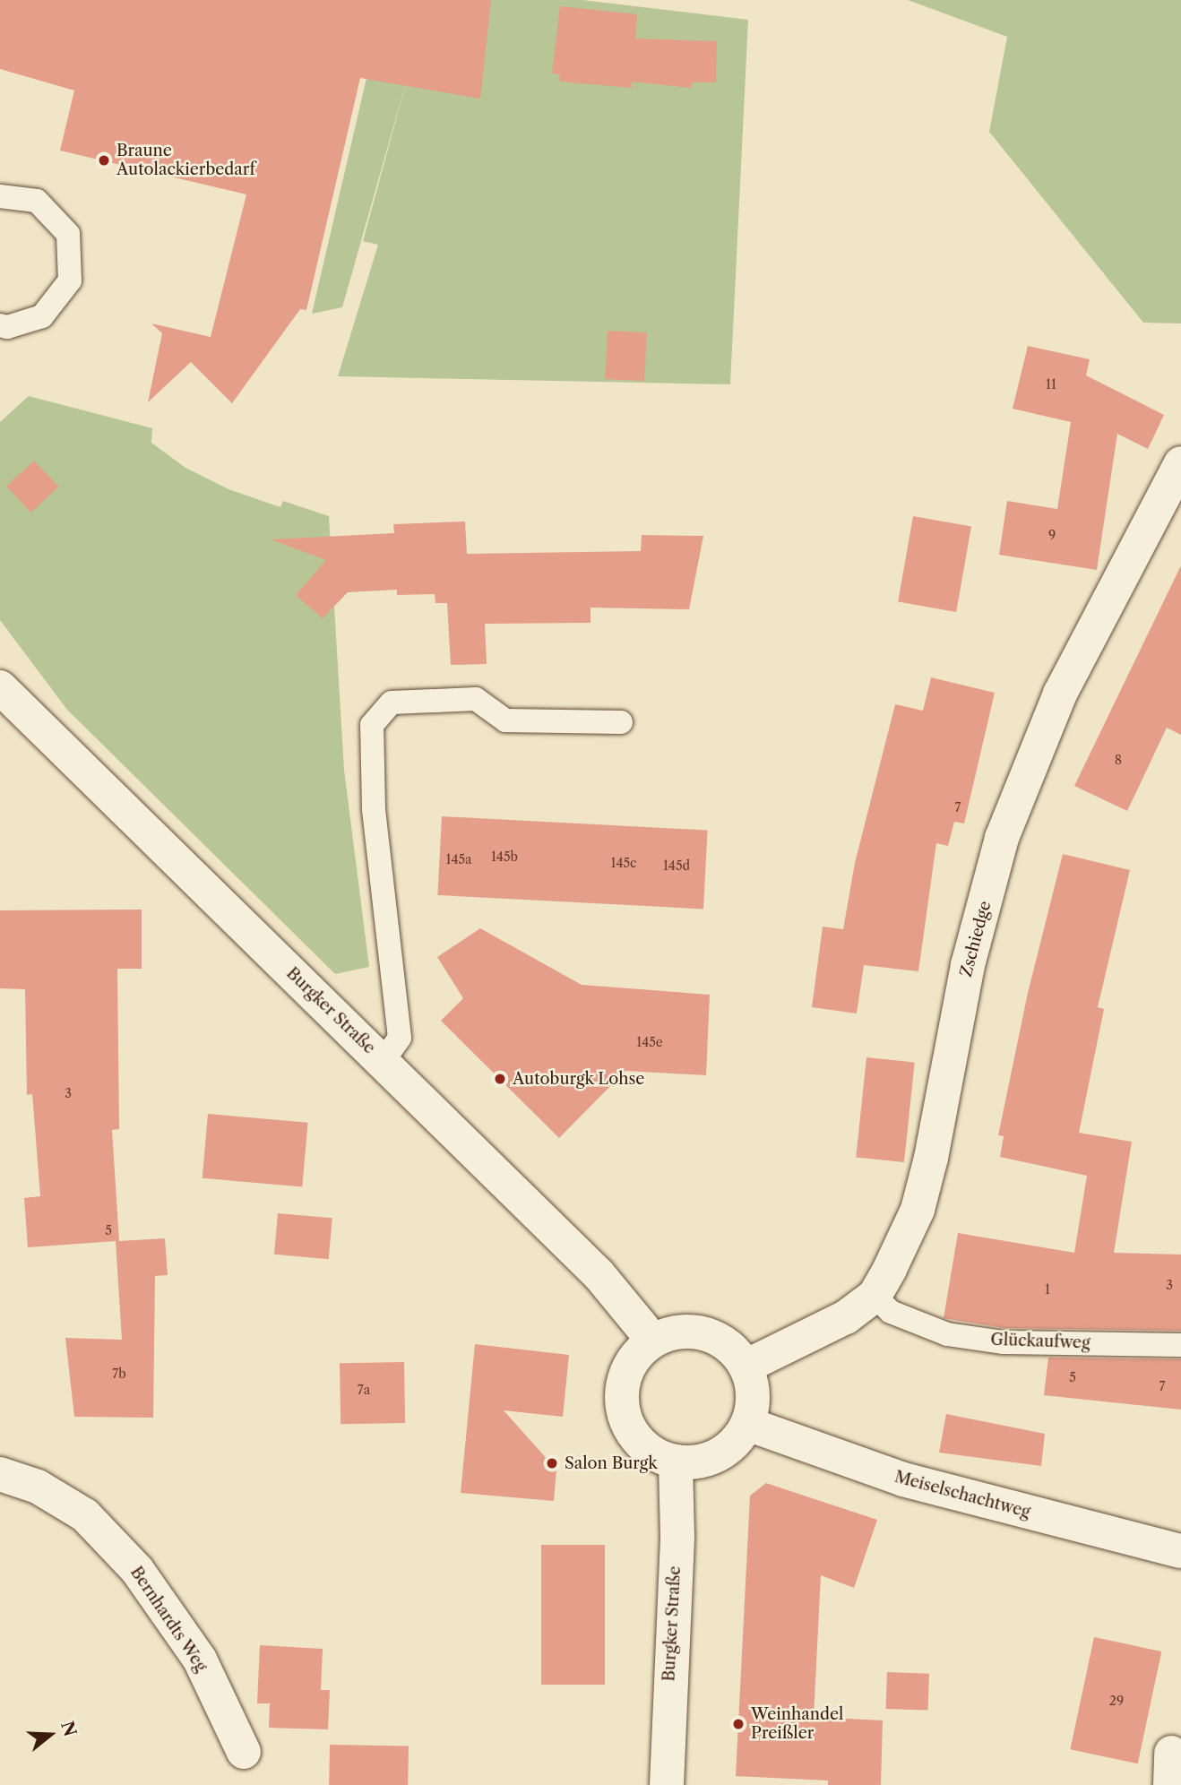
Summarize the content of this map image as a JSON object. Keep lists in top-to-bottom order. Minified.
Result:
{"streets":{"street":["Zschiedge","Burgker Straße","Meiselschachtweg","Bernhardts Weg"],"lane":["Glückaufweg"]},"crossings":[["Zschiedge","Glückaufweg"],["Burgker Straße","Meiselschachtweg"]],"places":["Braune Autolackierbedarf","Autoburgk Lohse","Salon Burgk","Weinhandel Preißler"],"house_numbers":["11","9","8","7","145b","145a","145c","145d","145e","3","5","3","1","7b","5","7","7a","29"],"north":"right"}
